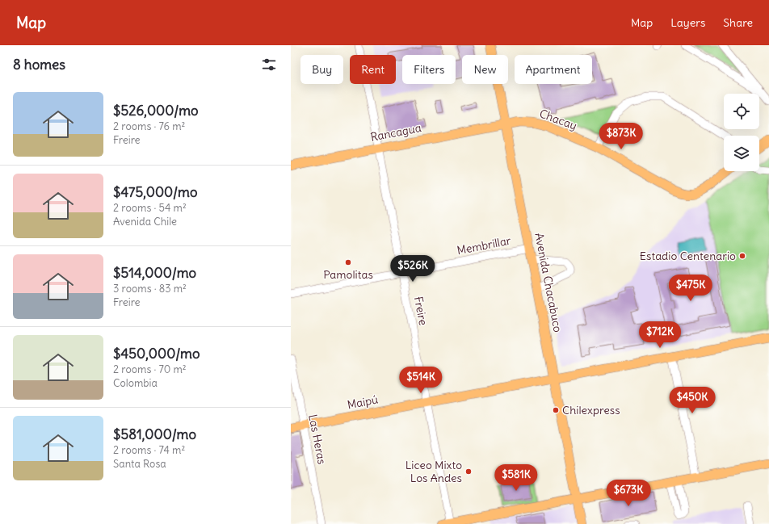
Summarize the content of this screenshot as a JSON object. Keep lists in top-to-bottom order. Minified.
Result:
{"streets":{"main road":["Chacay","Rancagua","Avenida Chacabuco","Maipú"],"street":["Membrillar","Freire","Las Heras"]},"crossings":[["Chacay","Rancagua"],["Chacay","Avenida Chacabuco"],["Rancagua","Avenida Chacabuco"],["Rancagua","Freire"],["Membrillar","Avenida Chacabuco"],["Membrillar","Freire"],["Avenida Chacabuco","Maipú"],["Freire","Maipú"],["Maipú","Las Heras"]],"places":["Estadio Centenario","Pamolitas","Chilexpress","Liceo Mixto Los Andes"],"page":{"header":"Map","nav":["Map","Layers","Share"],"heading":"8 homes","chip":["Buy","Rent","Filters","New","Apartment"],"list":[{"name":"$526,000/mo","note":"2 rooms · 76 m² · Freire"},{"name":"$475,000/mo","note":"2 rooms · 54 m² · Avenida Chile"},{"name":"$514,000/mo","note":"3 rooms · 83 m² · Freire"},{"name":"$450,000/mo","note":"2 rooms · 70 m² · Colombia"},{"name":"$581,000/mo","note":"2 rooms · 74 m² · Santa Rosa"}],"price":["$873K","$526K","$475K","$712K","$514K","$450K","$581K","$673K"]}}
